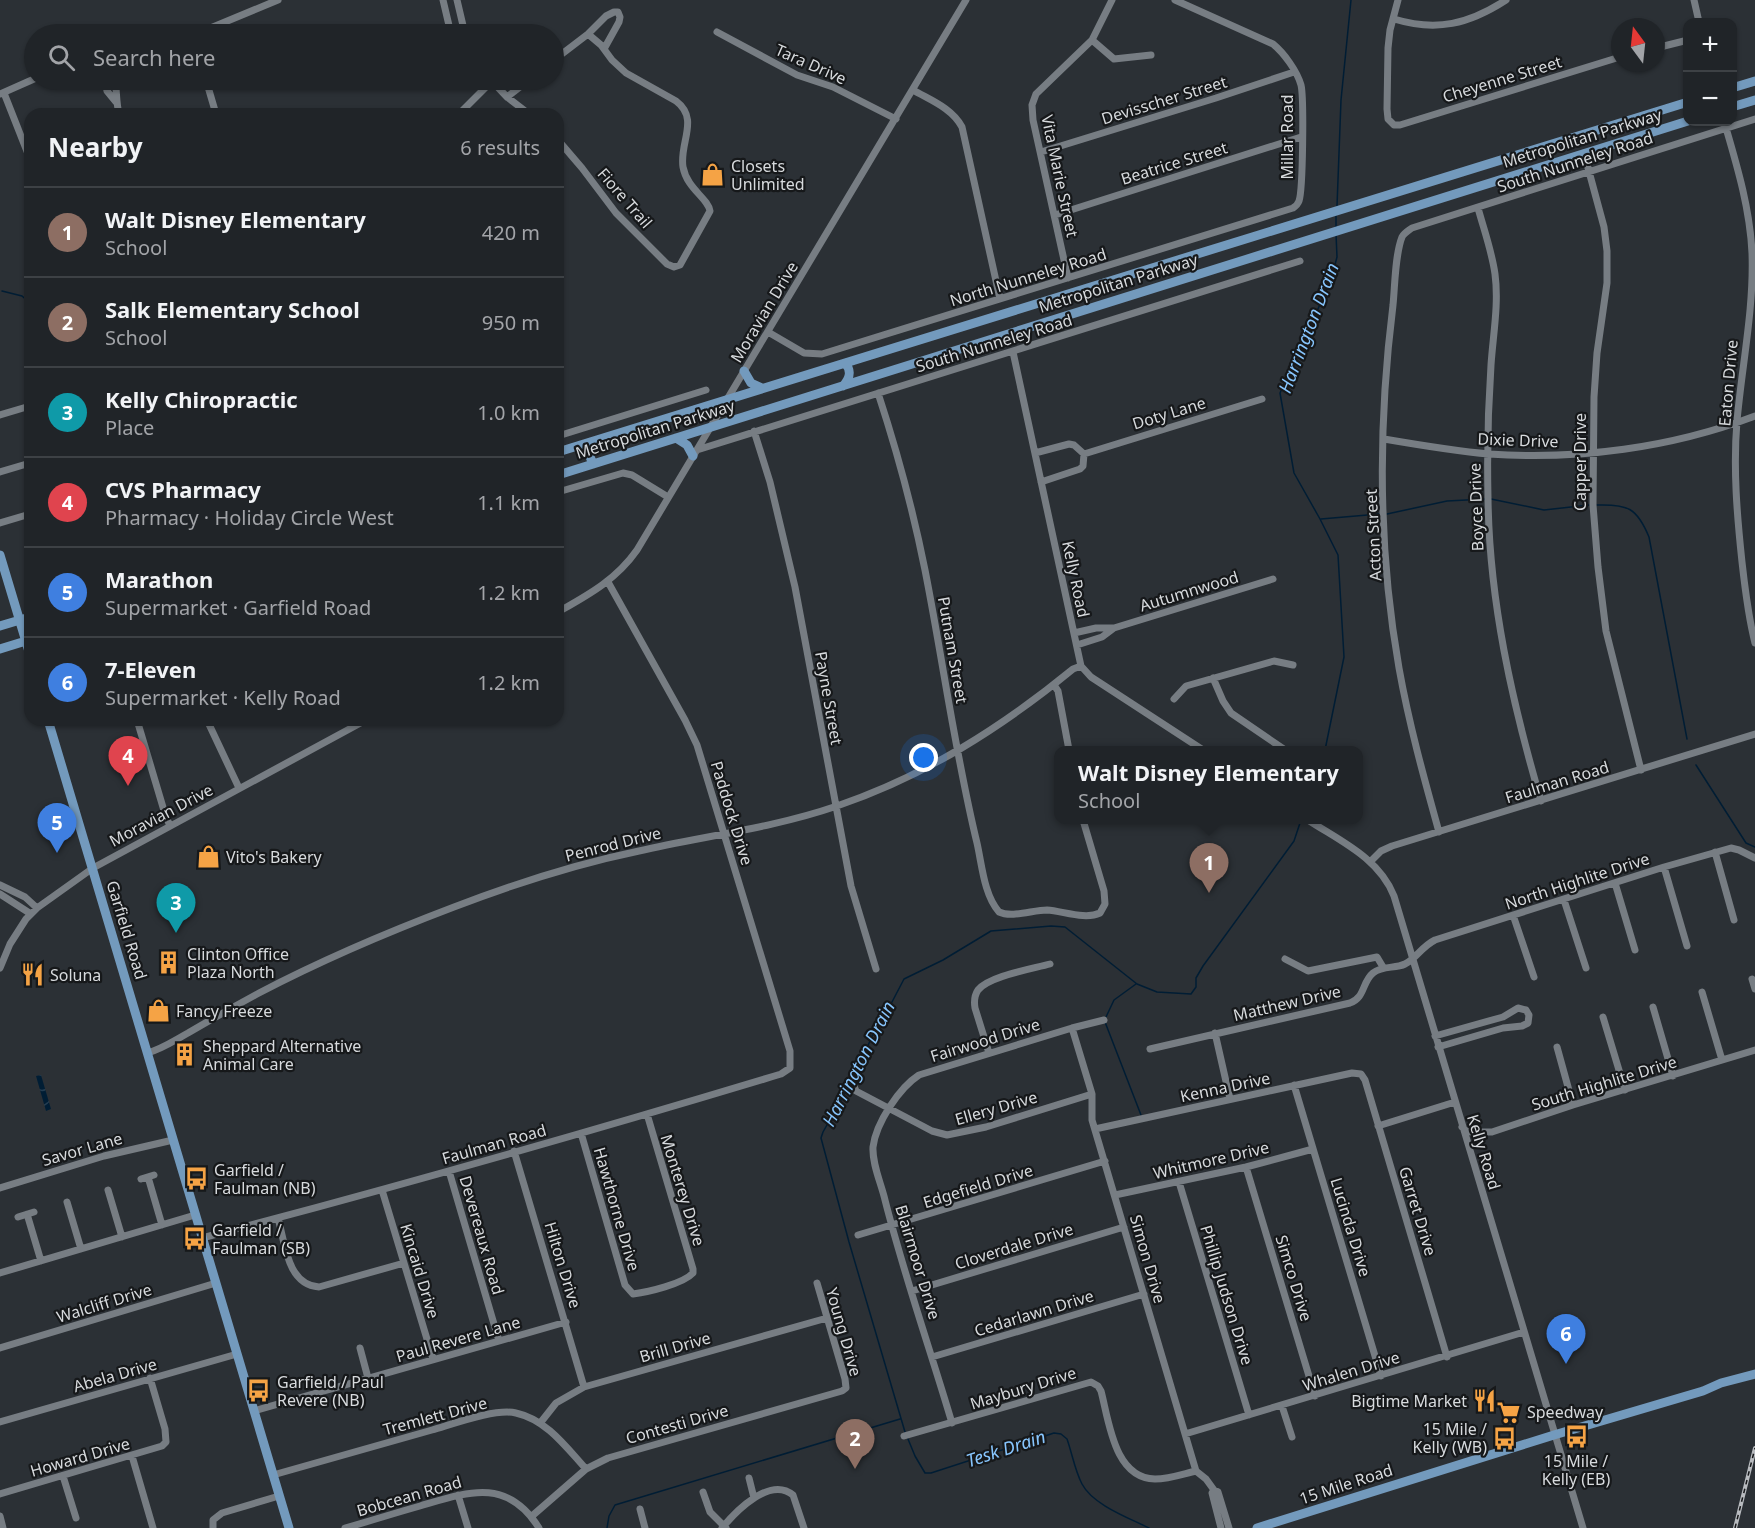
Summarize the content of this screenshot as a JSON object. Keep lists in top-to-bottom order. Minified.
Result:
{"streets":{"main road":["Metropolitan Parkway","Garfield Road","15 Mile Road"],"street":["Tara Drive","Cheyenne Street","Devisscher Street","Millar Road","South Nunneley Road","Beatrice Street","Vita Marie Street","Fiore Trail","North Nunneley Road","Moravian Drive","Eaton Drive","Doty Lane","Dixie Drive","Capper Drive","Boyce Drive","Acton Street","Kelly Road","Autumnwood","Putnam Street","Payne Street","Faulman Road","Paddock Drive","Penrod Drive","North Highlite Drive","Matthew Drive","Fairwood Drive","South Highlite Drive","Kenna Drive","Ellery Drive","Savor Lane","Whitmore Drive","Edgefield Drive","Monterey Drive","Hawthorne Drive","Garret Drive","Lucinda Drive","Devereaux Road","Cloverdale Drive","Simon Drive","Blairmoor Drive","Hilton Drive","Kincaid Drive","Simco Drive","Phillip Judson Drive","Walcliff Drive","Cedarlawn Drive","Young Drive","Paul Revere Lane","Brill Drive","Whalen Drive","Abela Drive","Maybury Drive","Tremlett Drive","Contesti Drive","Howard Drive","Bobcean Road"]},"crossings":[["Tara Drive","Moravian Drive"],["Devisscher Street","Millar Road"],["Devisscher Street","Vita Marie Street"],["Millar Road","Beatrice Street"],["Millar Road","North Nunneley Road"],["Metropolitan Parkway","Moravian Drive"],["Metropolitan Parkway","Capper Drive"],["South Nunneley Road","Moravian Drive"],["South Nunneley Road","Eaton Drive"],["South Nunneley Road","Capper Drive"],["South Nunneley Road","Boyce Drive"],["South Nunneley Road","Acton Street"],["South Nunneley Road","Kelly Road"],["South Nunneley Road","Putnam Street"],["South Nunneley Road","Payne Street"],["Beatrice Street","Vita Marie Street"],["Vita Marie Street","North Nunneley Road"],["North Nunneley Road","Moravian Drive"],["Moravian Drive","Paddock Drive"],["Moravian Drive","Garfield Road"],["Eaton Drive","Dixie Drive"],["Dixie Drive","Capper Drive"],["Dixie Drive","Boyce Drive"],["Dixie Drive","Acton Street"],["Capper Drive","Faulman Road"],["Boyce Drive","Faulman Road"],["Acton Street","Faulman Road"],["Kelly Road","Autumnwood"],["Kelly Road","Faulman Road"],["Kelly Road","Penrod Drive"],["Kelly Road","North Highlite Drive"],["Kelly Road","South Highlite Drive"],["Kelly Road","Whalen Drive"],["Kelly Road","15 Mile Road"],["Putnam Street","Penrod Drive"],["Payne Street","Penrod Drive"],["Faulman Road","Paddock Drive"],["Faulman Road","Garfield Road"],["Faulman Road","Monterey Drive"],["Faulman Road","Hawthorne Drive"],["Faulman Road","Devereaux Road"],["Faulman Road","Hilton Drive"],["Faulman Road","Kincaid Drive"],["Paddock Drive","Penrod Drive"],["Penrod Drive","Garfield Road"],["Garfield Road","Savor Lane"],["Garfield Road","Walcliff Drive"],["Garfield Road","Paul Revere Lane"],["Garfield Road","Abela Drive"],["Garfield Road","Tremlett Drive"],["Fairwood Drive","Ellery Drive"],["Fairwood Drive","Simon Drive"],["Fairwood Drive","Blairmoor Drive"],["Kenna Drive","Garret Drive"],["Kenna Drive","Lucinda Drive"],["Kenna Drive","Simon Drive"],["Ellery Drive","Simon Drive"],["Ellery Drive","Blairmoor Drive"],["Whitmore Drive","Lucinda Drive"],["Whitmore Drive","Simon Drive"],["Whitmore Drive","Simco Drive"],["Whitmore Drive","Phillip Judson Drive"],["Edgefield Drive","Simon Drive"],["Edgefield Drive","Blairmoor Drive"],["Monterey Drive","Hawthorne Drive"],["Garret Drive","Whalen Drive"],["Lucinda Drive","Whalen Drive"],["Devereaux Road","Paul Revere Lane"],["Cloverdale Drive","Simon Drive"],["Cloverdale Drive","Blairmoor Drive"],["Simon Drive","Cedarlawn Drive"],["Simon Drive","Whalen Drive"],["Simon Drive","Maybury Drive"],["Blairmoor Drive","Cedarlawn Drive"],["Blairmoor Drive","Maybury Drive"],["Hilton Drive","Paul Revere Lane"],["Hilton Drive","Brill Drive"],["Kincaid Drive","Paul Revere Lane"],["Simco Drive","Whalen Drive"],["Phillip Judson Drive","Whalen Drive"],["Young Drive","Brill Drive"],["Young Drive","Contesti Drive"],["Brill Drive","Tremlett Drive"],["Abela Drive","Howard Drive"],["Tremlett Drive","Contesti Drive"],["Contesti Drive","Bobcean Road"]],"water":["Harrington Drain","Tesk Drain"],"places":{"shop":["Closets Unlimited","Vito's Bakery","Fancy Freeze"],"building":["Clinton Office Plaza North","Sheppard Alternative Animal Care"],"restaurant":["Soluna","Bigtime Market"],"bus stop":["Garfield / Faulman (NB)","Garfield / Faulman (SB)","Garfield / Paul Revere (NB)","15 Mile / Kelly (EB)","15 Mile / Kelly (WB)"],"supermarket":["Speedway"]},"north":"top","page":{"map_buttons":["+","−"],"search":"Search here","heading":["Nearby","6 results"],"list":[{"mark":"1","name":"Walt Disney Elementary","note":"School","value":"420 m"},{"mark":"2","name":"Salk Elementary School","note":"School","value":"950 m"},{"mark":"3","name":"Kelly Chiropractic","note":"Place","value":"1.0 km"},{"mark":"4","name":"CVS Pharmacy","note":"Pharmacy · Holiday Circle West","value":"1.1 km"},{"mark":"5","name":"Marathon","note":"Supermarket · Garfield Road","value":"1.2 km"},{"mark":"6","name":"7-Eleven","note":"Supermarket · Kelly Road","value":"1.2 km"}],"pins":["4","5","1","3","6","2"],"popup":["Walt Disney Elementary","School"]}}
